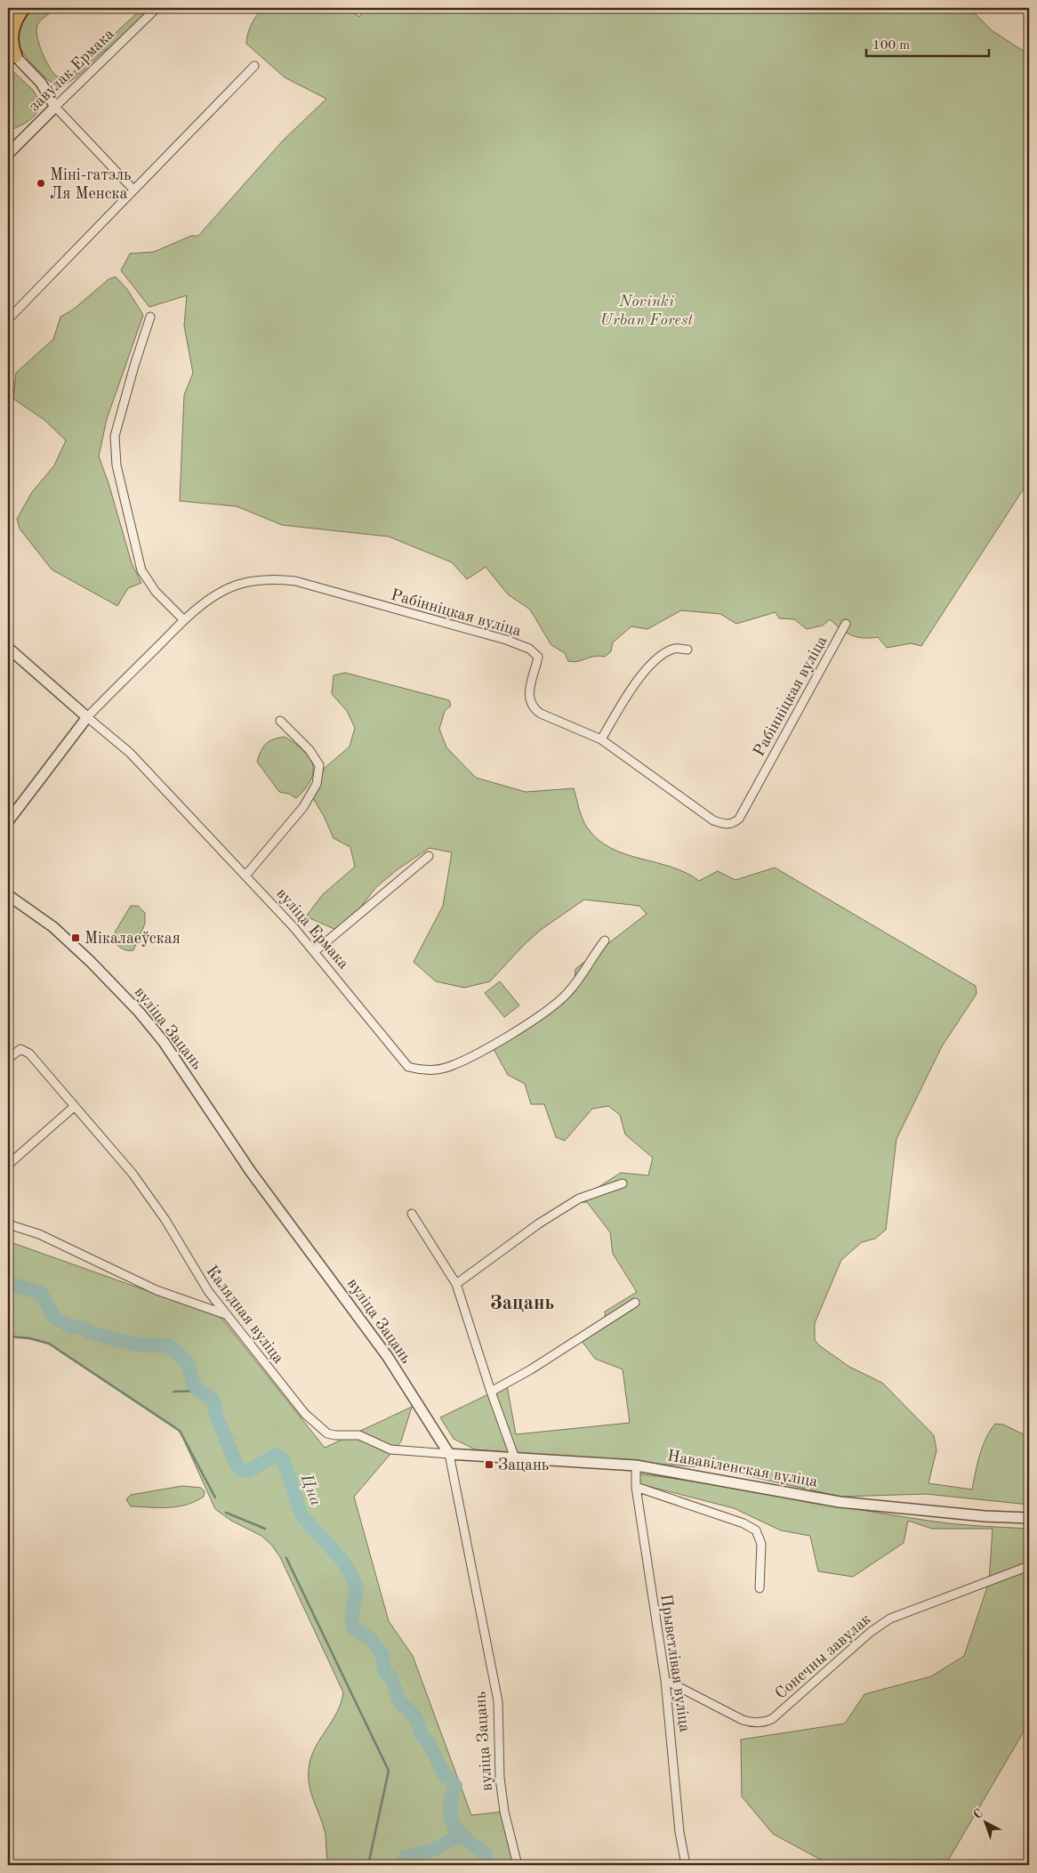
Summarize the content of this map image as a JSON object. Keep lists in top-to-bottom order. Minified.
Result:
{"streets":{"street":["завулак Ермака","Рабінніцкая вуліца","вуліца Ермака","вуліца Зацань","Калядная вуліца","Нававіленская вуліца","Сонечны завулак","Прыветлівая вуліца"]},"crossings":[["Рабінніцкая вуліца","вуліца Ермака"],["вуліца Зацань","Калядная вуліца"],["вуліца Зацань","Нававіленская вуліца"],["Калядная вуліца","Нававіленская вуліца"],["Нававіленская вуліца","Прыветлівая вуліца"],["Сонечны завулак","Прыветлівая вуліца"]],"districts":["Зацань"],"water":["Цна"],"parks":["Novinki Urban Forest"],"places":{"other":["Міні-гатэль Ля Менска"],"transit":["Мікалаеўская","Зацань"]},"scale_bar":"100 m","north":"top left"}
